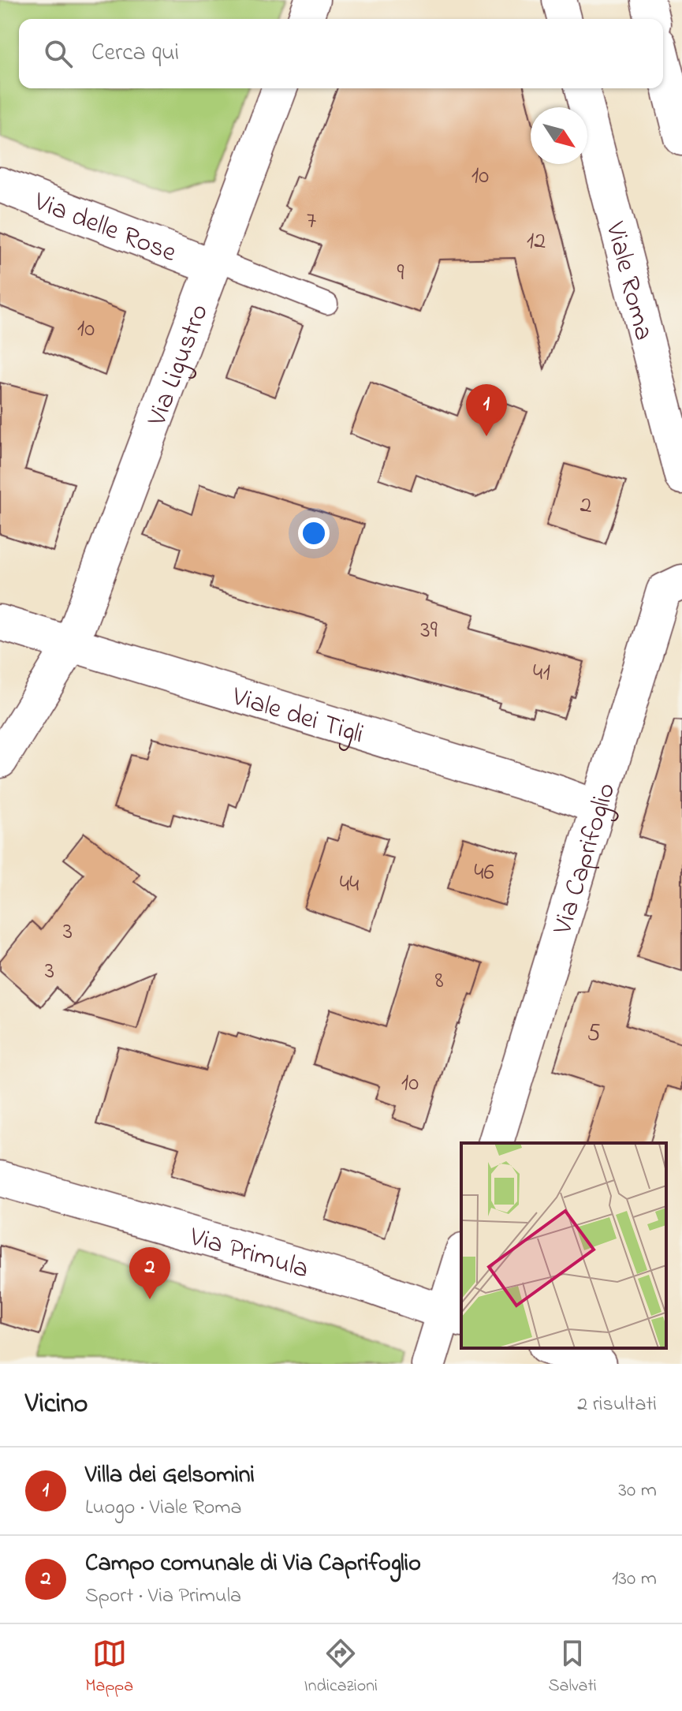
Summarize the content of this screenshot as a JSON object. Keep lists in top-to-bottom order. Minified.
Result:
{"streets":{"street":["Via delle Rose","Viale Roma","Via Ligustro","Viale dei Tigli","Via Caprifoglio","Via Primula"]},"crossings":[["Via delle Rose","Via Ligustro"],["Via Ligustro","Viale dei Tigli"],["Viale dei Tigli","Via Caprifoglio"]],"house_numbers":["10","7","12","9","10","2","39","41","46","44","3","3","8","5","10"],"north":"bottom right","page":{"search":"Cerca qui","pins":["1","2"],"heading":["Vicino","2 risultati"],"list":[{"mark":"1","name":"Villa dei Gelsomini","note":"Luogo · Viale Roma","value":"30 m"},{"mark":"2","name":"Campo comunale di Via Caprifoglio","note":"Sport · Via Primula","value":"130 m"}],"nav":["Mappa","Indicazioni","Salvati"]}}
